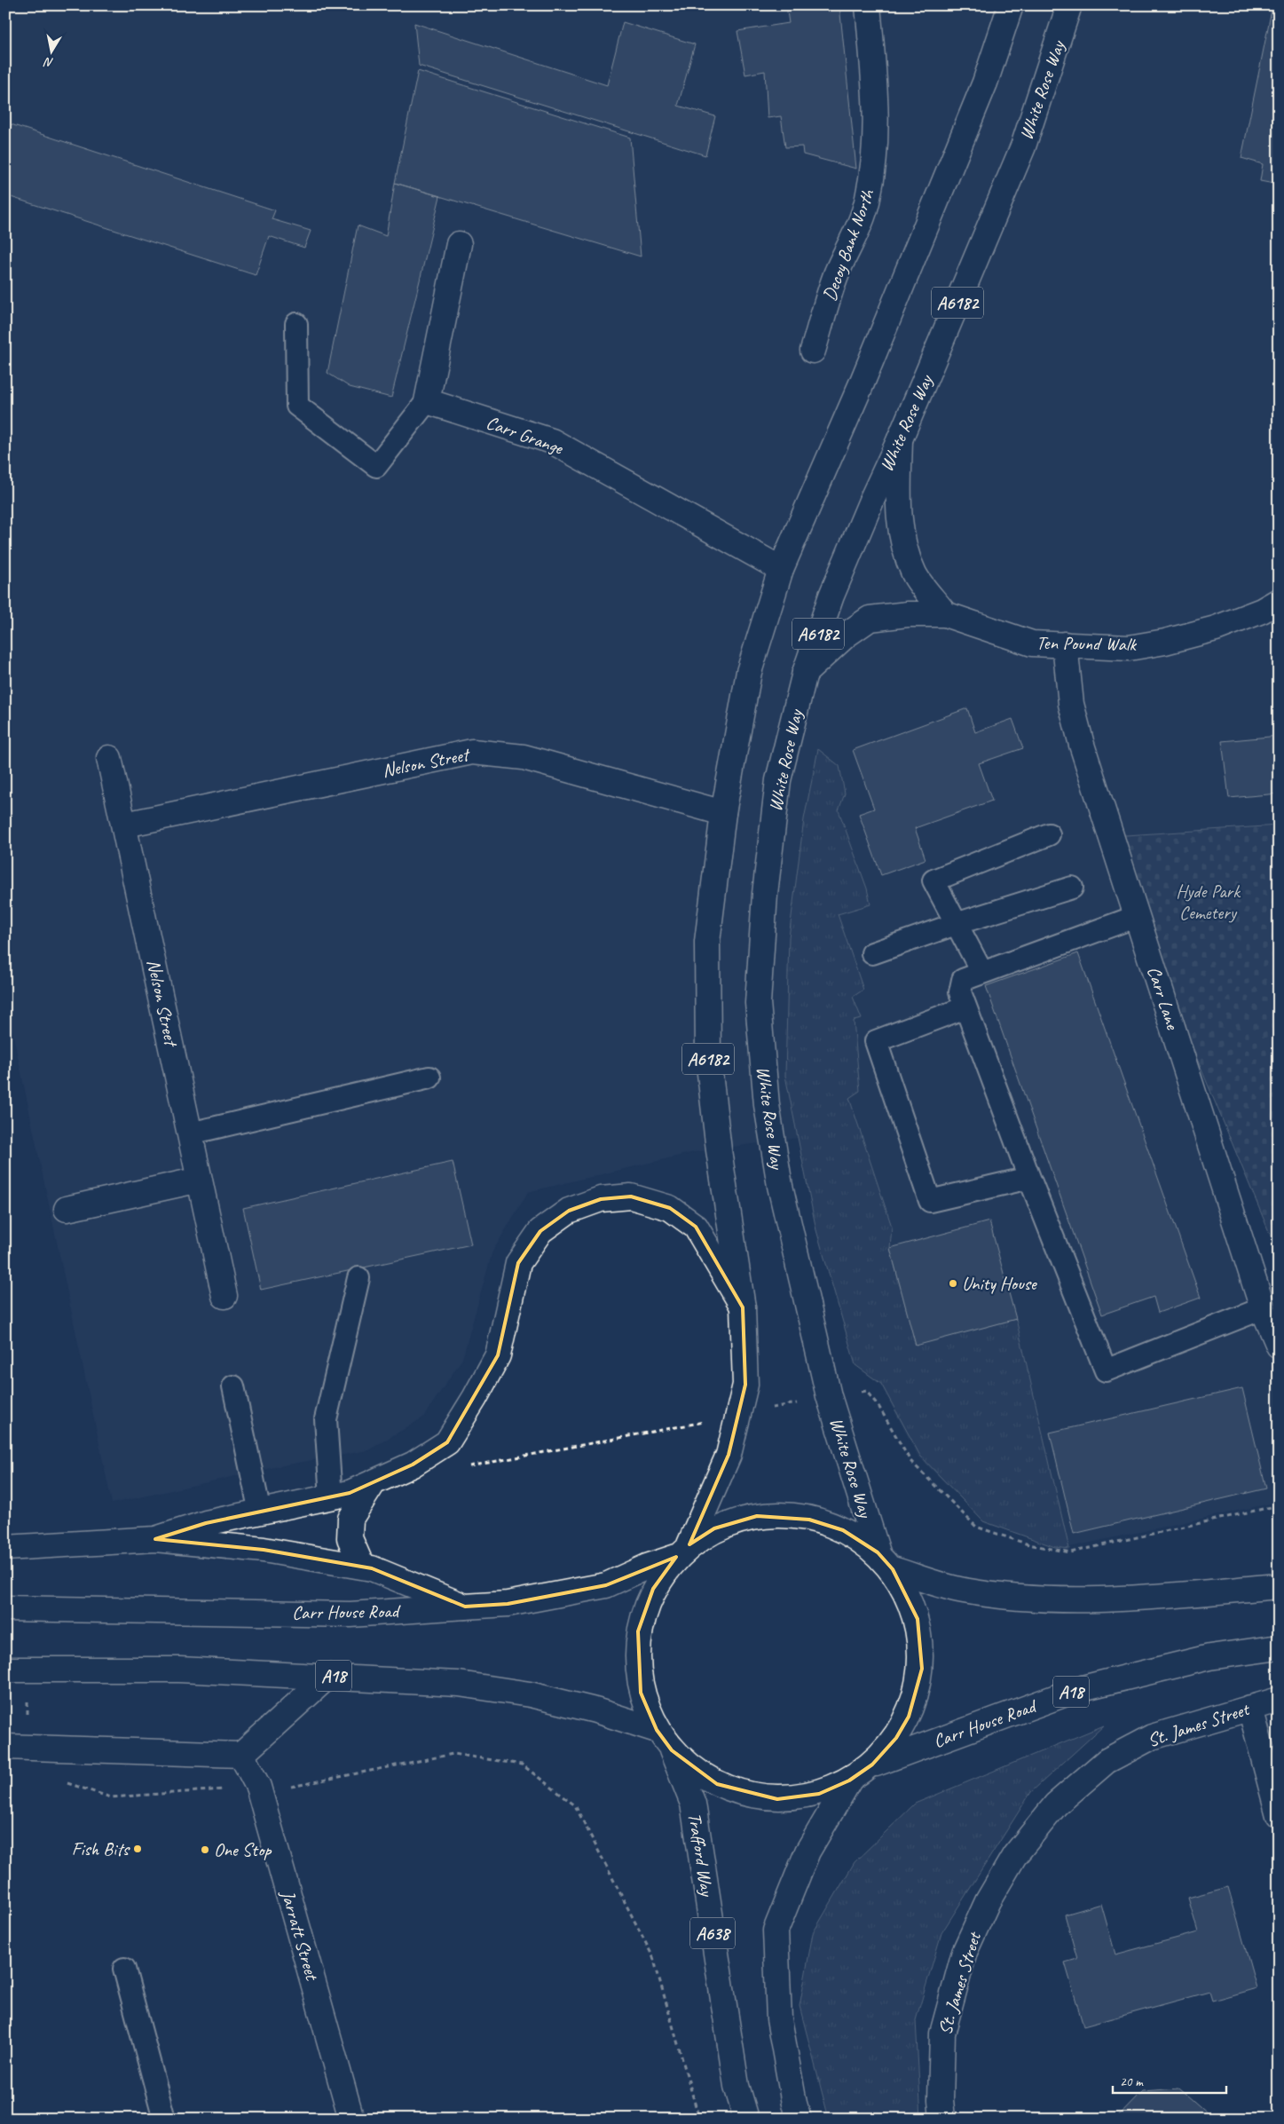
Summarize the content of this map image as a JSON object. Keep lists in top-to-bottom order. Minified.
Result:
{"streets":{"main road":["White Rose Way","Decoy Bank North","A6182","Carr Grange","Ten Pound Walk","Nelson Street","Carr Lane","Carr House Road","A18","St. James Street","Trafford Way","A638","Jarratt Street"]},"crossings":[["White Rose Way","Ten Pound Walk"],["White Rose Way","Carr House Road"],["A6182","Carr Grange"],["A6182","Nelson Street"],["A6182","Carr House Road"],["Ten Pound Walk","Carr Lane"]],"parks":["Hyde Park Cemetery"],"places":["Unity House","Fish Bits","One Stop"],"scale_bar":"20 m","north":"bottom"}
